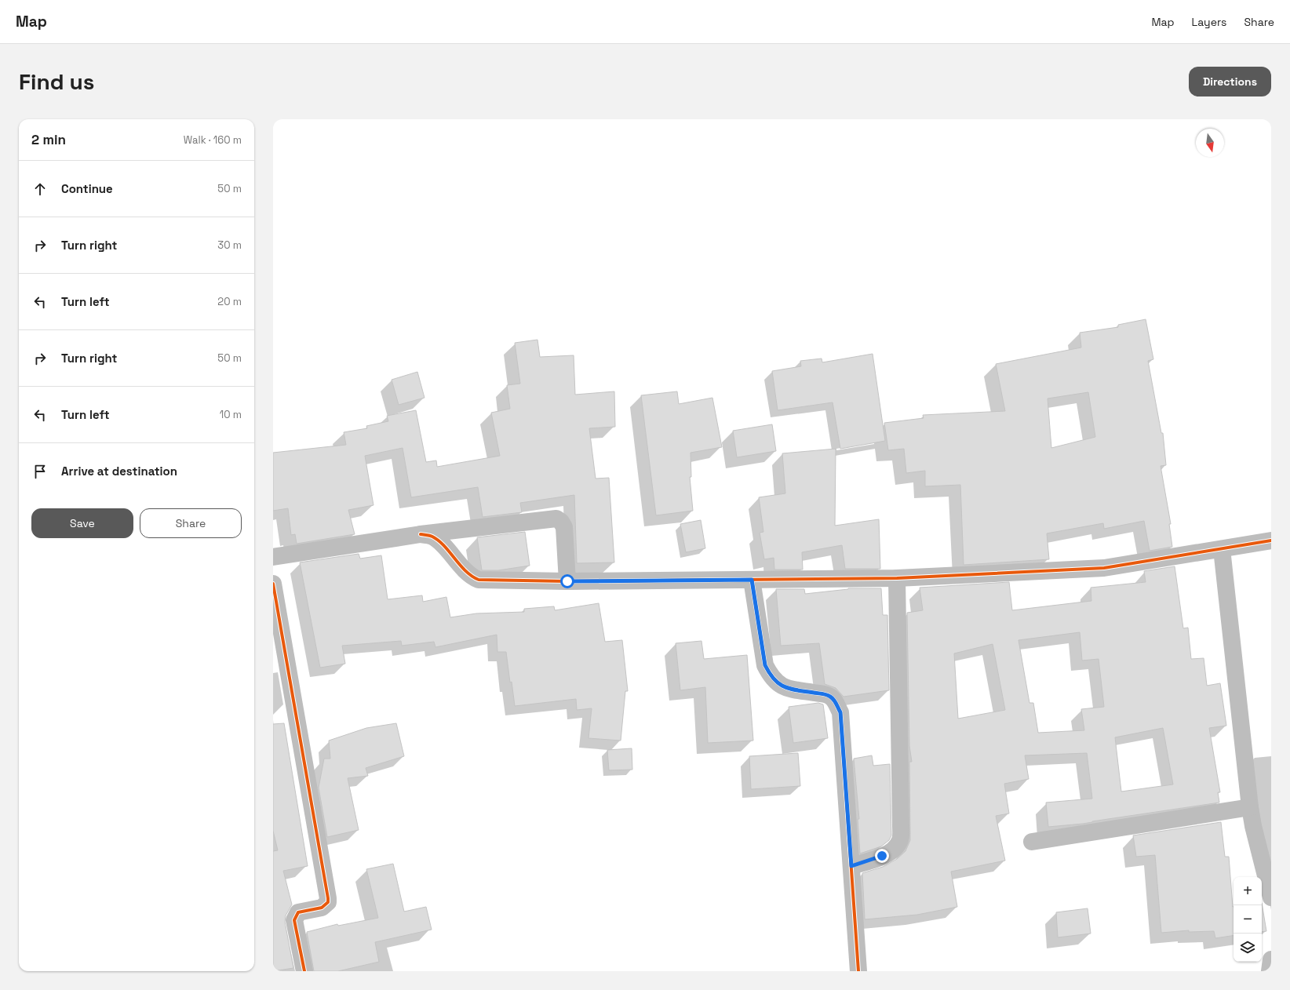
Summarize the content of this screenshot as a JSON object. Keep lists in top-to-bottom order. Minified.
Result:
{"north":"bottom","page":{"header":"Map","nav":["Map","Layers","Share"],"buttons":["Directions",["Save","Share"]],"title":"Find us","heading":["2 min","Walk · 160 m"],"list":[["Continue","50 m"],["Turn right","30 m"],["Turn left","20 m"],["Turn right","50 m"],["Turn left","10 m"],"Arrive at destination"],"map_buttons":["+","−"]}}
